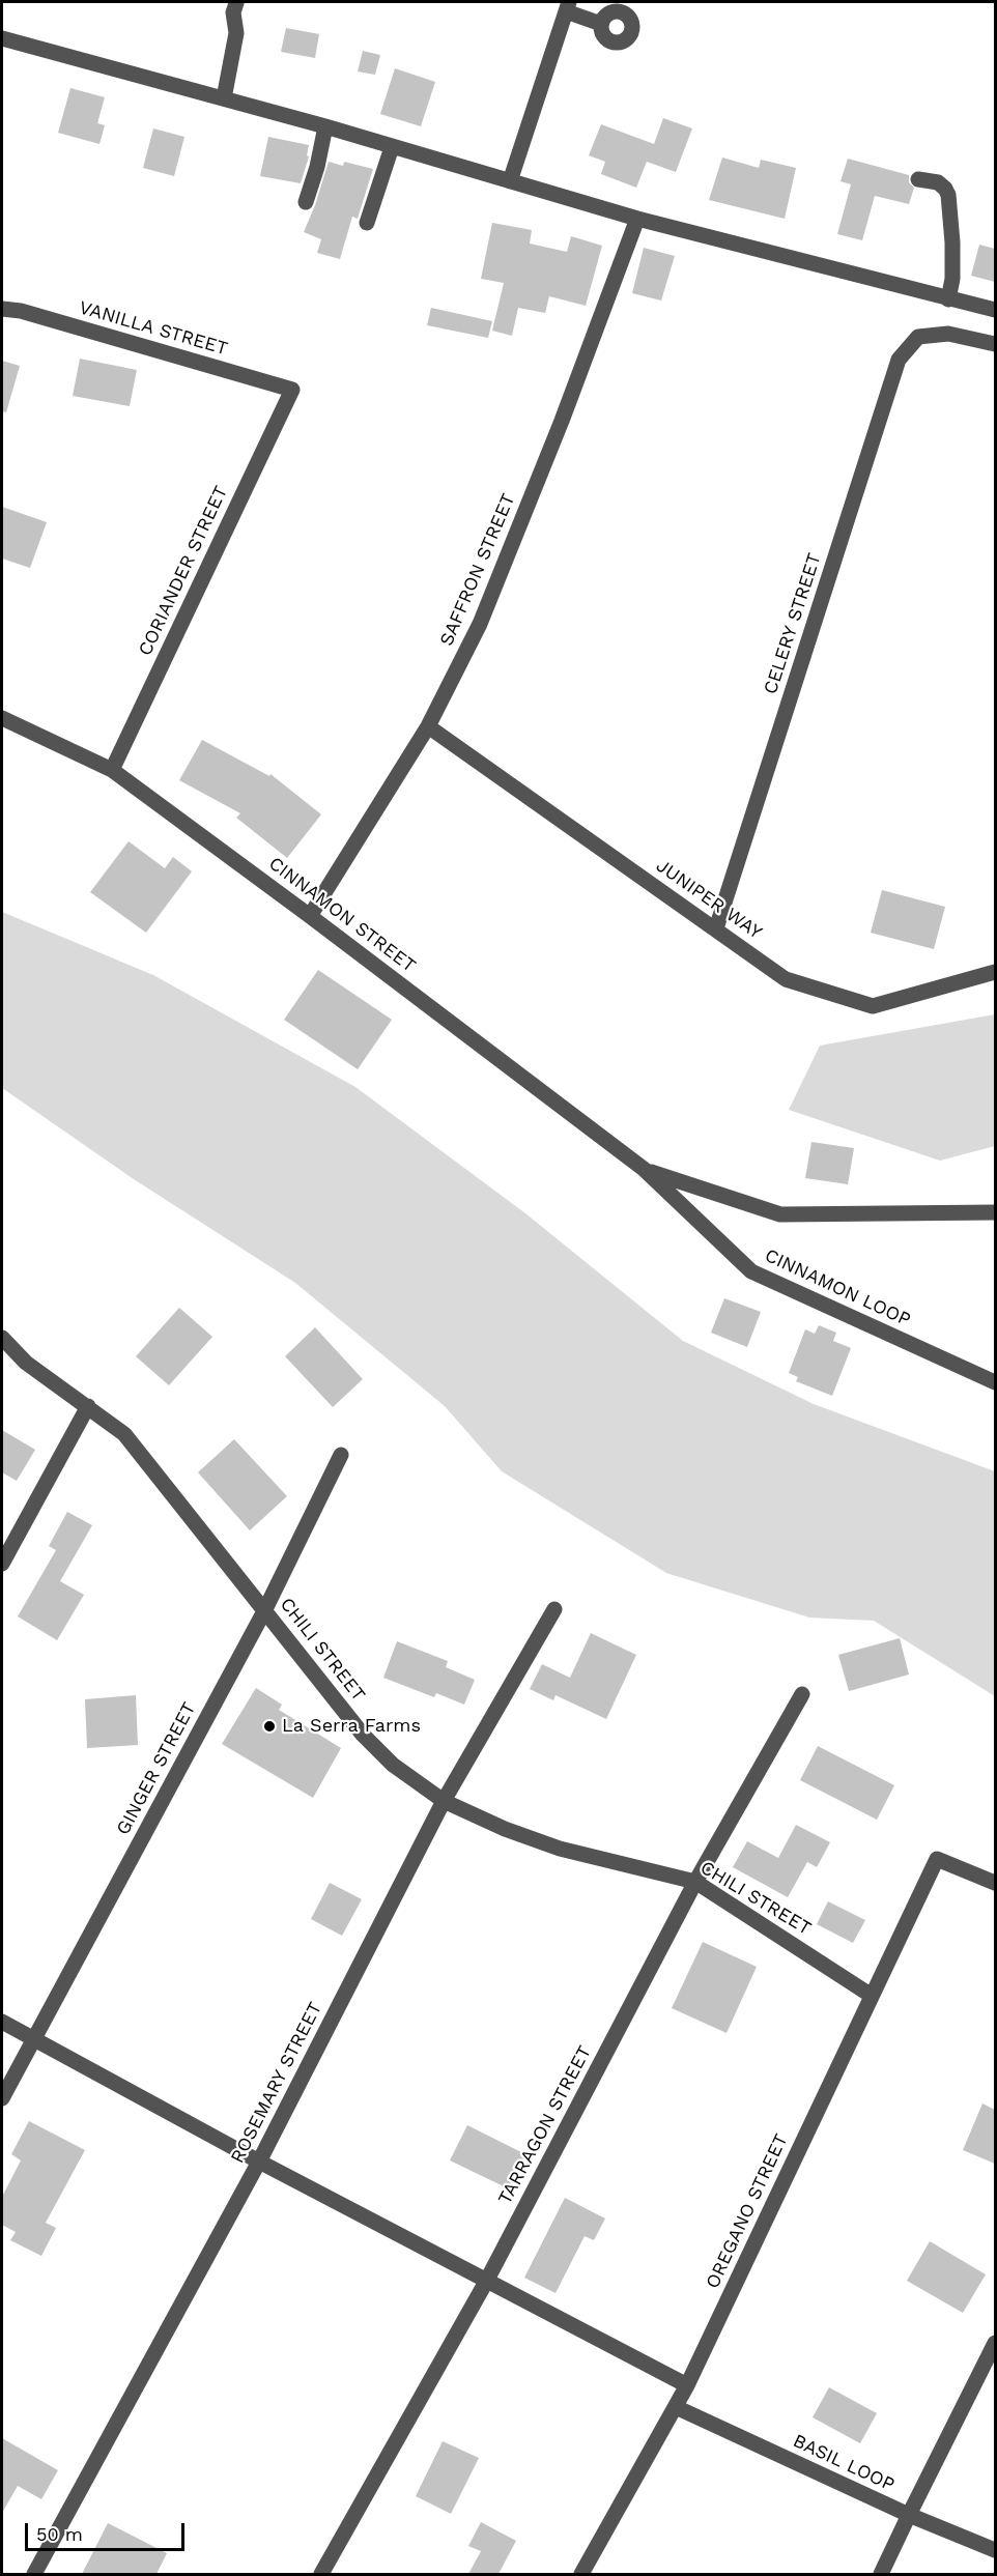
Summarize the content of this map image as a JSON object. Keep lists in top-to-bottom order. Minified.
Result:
{"streets":{"street":["VANILLA STREET","SAFFRON STREET","CORIANDER STREET","CELERY STREET","JUNIPER WAY","CINNAMON STREET","CINNAMON LOOP","CHILI STREET","GINGER STREET","ROSEMARY STREET","TARRAGON STREET","OREGANO STREET","BASIL LOOP"]},"crossings":[["VANILLA STREET","CORIANDER STREET"],["SAFFRON STREET","JUNIPER WAY"],["SAFFRON STREET","CINNAMON STREET"],["CORIANDER STREET","CINNAMON STREET"],["CELERY STREET","JUNIPER WAY"],["CINNAMON STREET","CINNAMON LOOP"],["CHILI STREET","GINGER STREET"],["CHILI STREET","ROSEMARY STREET"],["CHILI STREET","TARRAGON STREET"],["CHILI STREET","OREGANO STREET"],["OREGANO STREET","BASIL LOOP"]],"places":["La Serra Farms"],"scale_bar":"50 m"}
